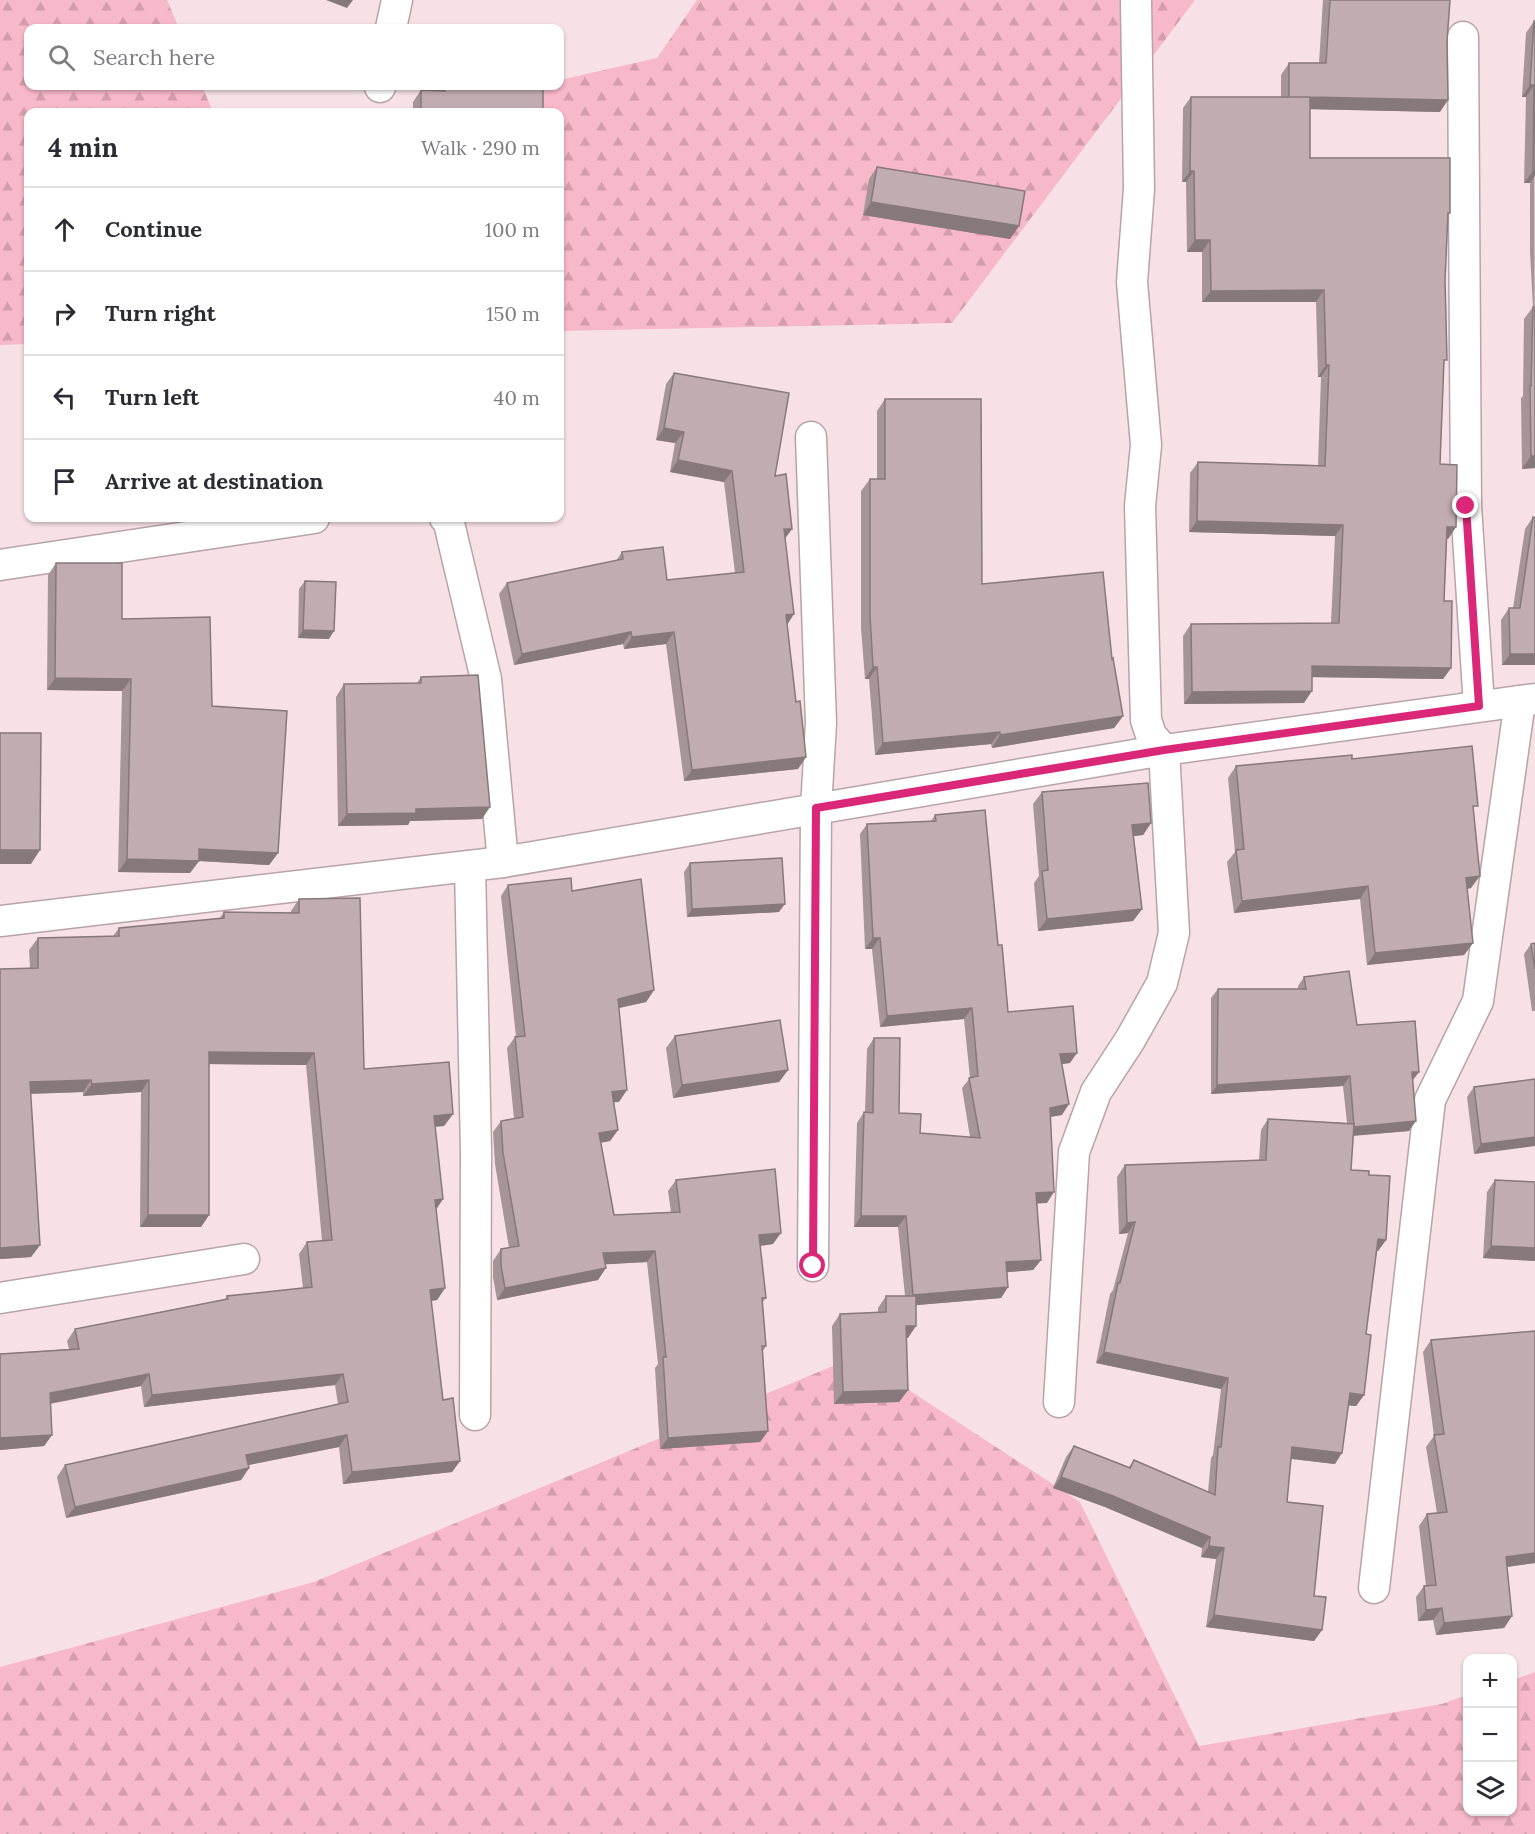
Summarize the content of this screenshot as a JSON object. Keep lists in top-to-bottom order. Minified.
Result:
{"page":{"search":"Search here","heading":["4 min","Walk · 290 m"],"list":[["Continue","100 m"],["Turn right","150 m"],["Turn left","40 m"],"Arrive at destination"],"map_buttons":["+","−"]}}
